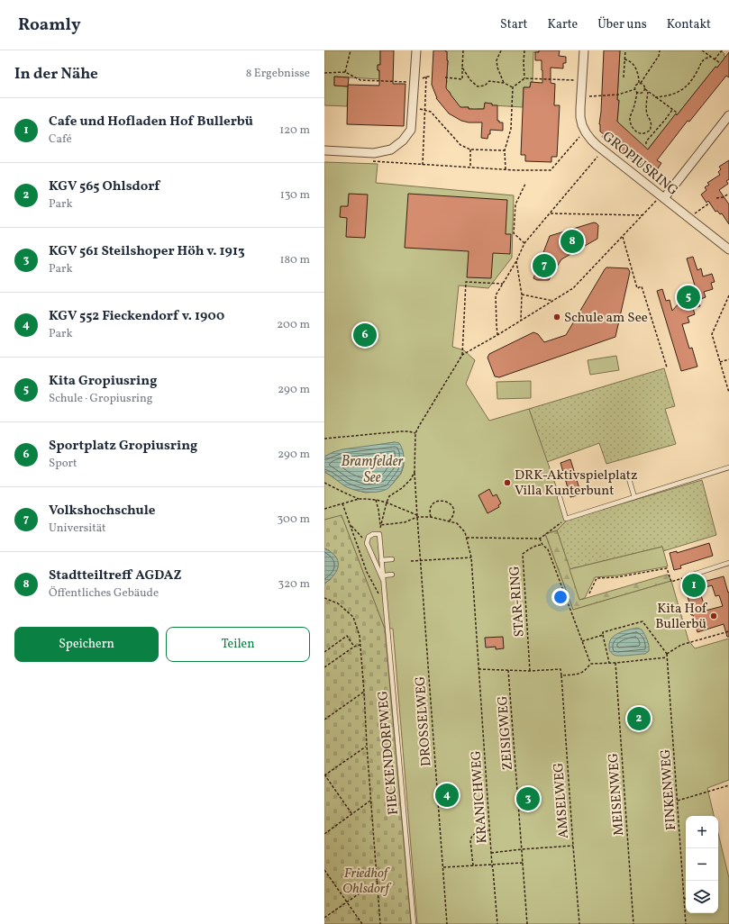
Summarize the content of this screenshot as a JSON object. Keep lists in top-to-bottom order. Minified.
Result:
{"streets":{"street":["GROPIUSRING"],"lane":["FIECKENDORFWEG"],"path":["STAR-RING","DROSSELWEG","ZEISIGWEG","FINKENWEG","MEISENWEG","KRANICHWEG","AMSELWEG"]},"water":["Bramfelder See"],"parks":["Friedhof Ohlsdorf"],"places":["Schule am See","DRK-Aktivspielplatz Villa Kunterbunt","Kita Hof Bullerbü"],"page":{"header":"Roamly","nav":["Start","Karte","Über uns","Kontakt"],"heading":["In der Nähe","8 Ergebnisse"],"list":[{"mark":"1","name":"Cafe und Hofladen Hof Bullerbü","note":"Café","value":"120 m"},{"mark":"2","name":"KGV 565 Ohlsdorf","note":"Park","value":"130 m"},{"mark":"3","name":"KGV 561 Steilshoper Höh v. 1913","note":"Park","value":"180 m"},{"mark":"4","name":"KGV 552 Fieckendorf v. 1900","note":"Park","value":"200 m"},{"mark":"5","name":"Kita Gropiusring","note":"Schule · Gropiusring","value":"290 m"},{"mark":"6","name":"Sportplatz Gropiusring","note":"Sport","value":"290 m"},{"mark":"7","name":"Volkshochschule","note":"Universität","value":"300 m"},{"mark":"8","name":"Stadtteiltreff AGDAZ","note":"Öffentliches Gebäude","value":"320 m"}],"pins":["8","7","5","6","1","2","4","3"],"buttons":["Speichern","Teilen"],"map_buttons":["+","−"]}}
